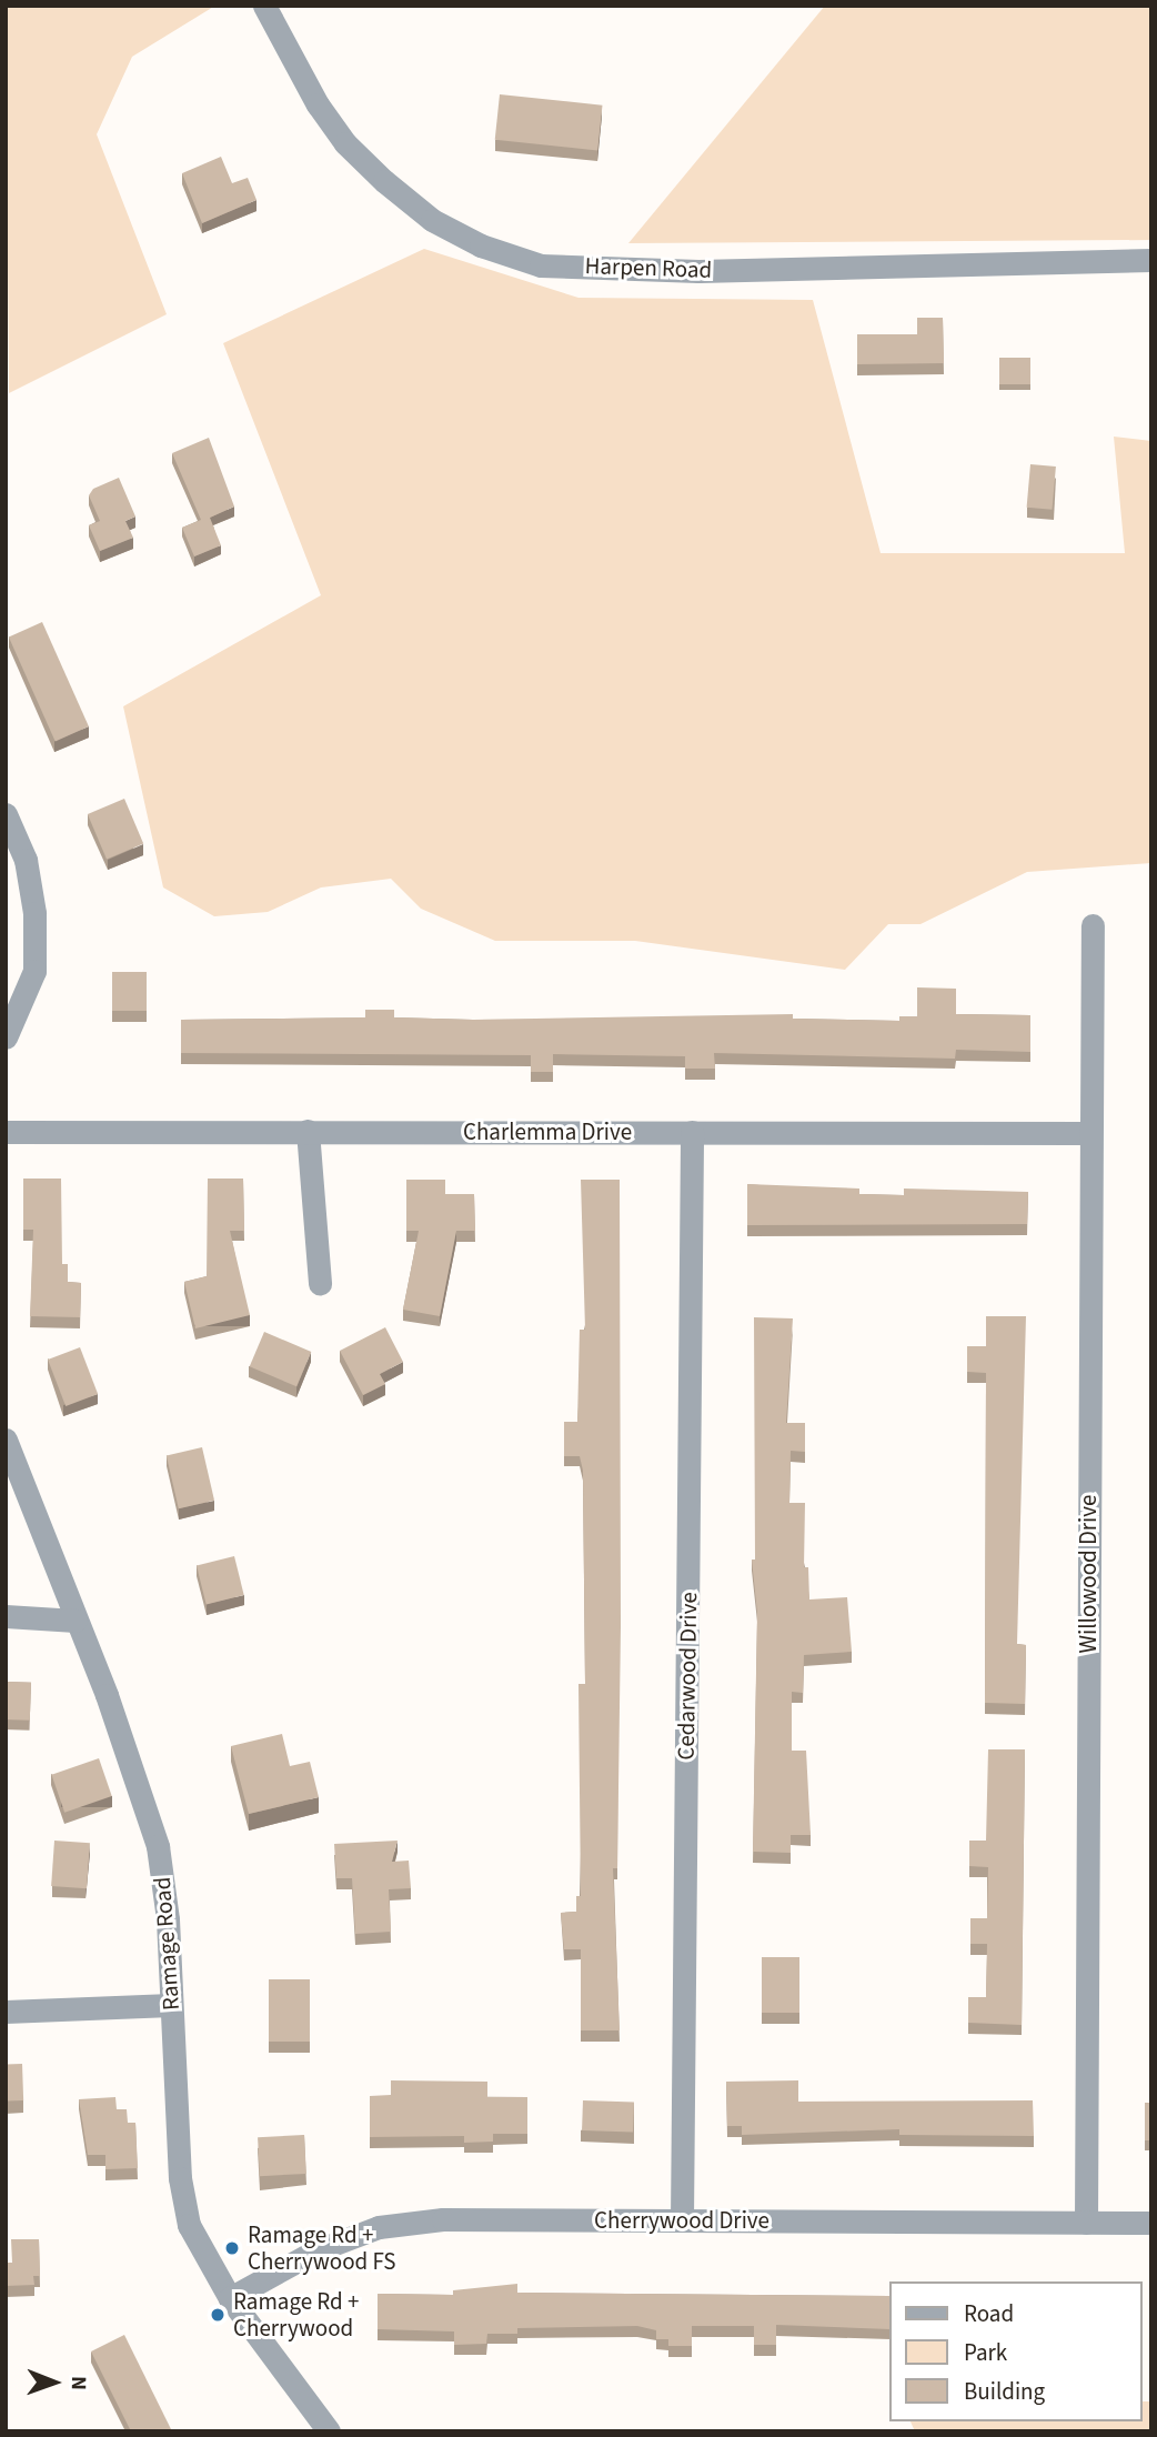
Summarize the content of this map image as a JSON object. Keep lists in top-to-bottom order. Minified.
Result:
{"streets":{"street":["Harpen Road","Charlemma Drive","Willowood Drive","Cedarwood Drive","Ramage Road","Cherrywood Drive"]},"crossings":[["Charlemma Drive","Willowood Drive"],["Charlemma Drive","Cedarwood Drive"],["Willowood Drive","Cherrywood Drive"],["Cedarwood Drive","Cherrywood Drive"],["Ramage Road","Cherrywood Drive"]],"places":["Ramage Rd + Cherrywood FS","Ramage Rd + Cherrywood"],"legend":["Road","Park","Building"],"north":"right"}
